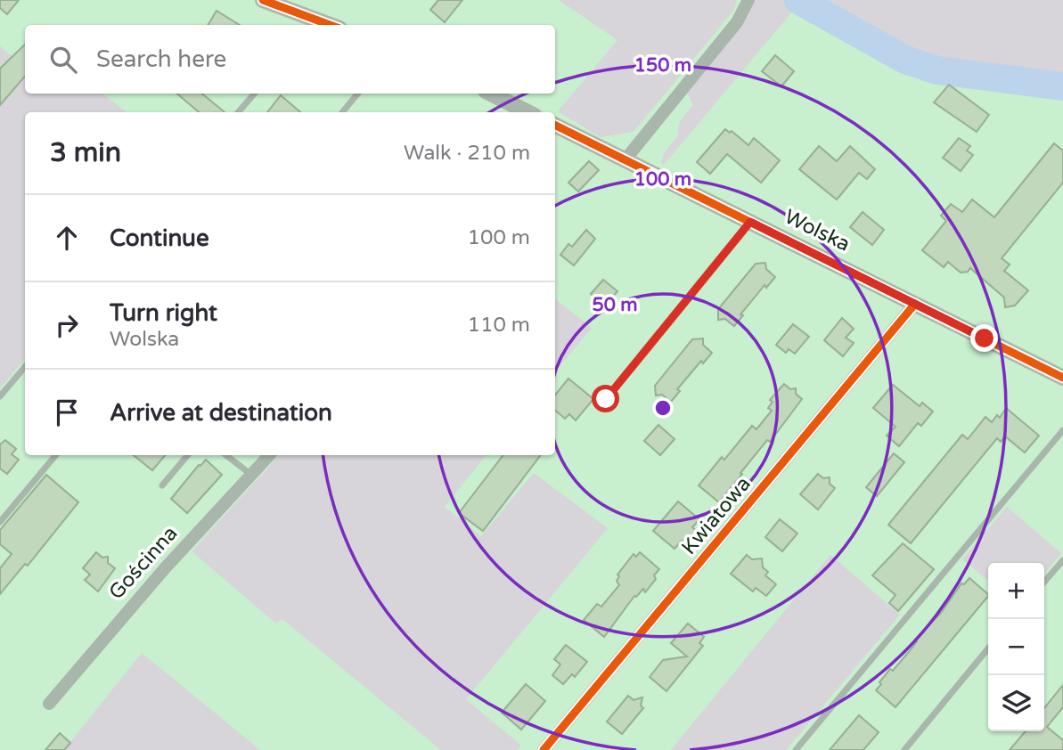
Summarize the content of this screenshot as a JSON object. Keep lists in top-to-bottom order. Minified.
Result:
{"streets":{"street":["Wolska","Kwiatowa","Gościnna"]},"crossings":[["Wolska","Kwiatowa"]],"page":{"search":"Search here","heading":["3 min","Walk · 210 m"],"list":[["Continue","100 m"],["Turn right","Wolska","110 m"],"Arrive at destination"],"map_buttons":["+","−"]},"rings":["150 m","100 m","50 m"]}
